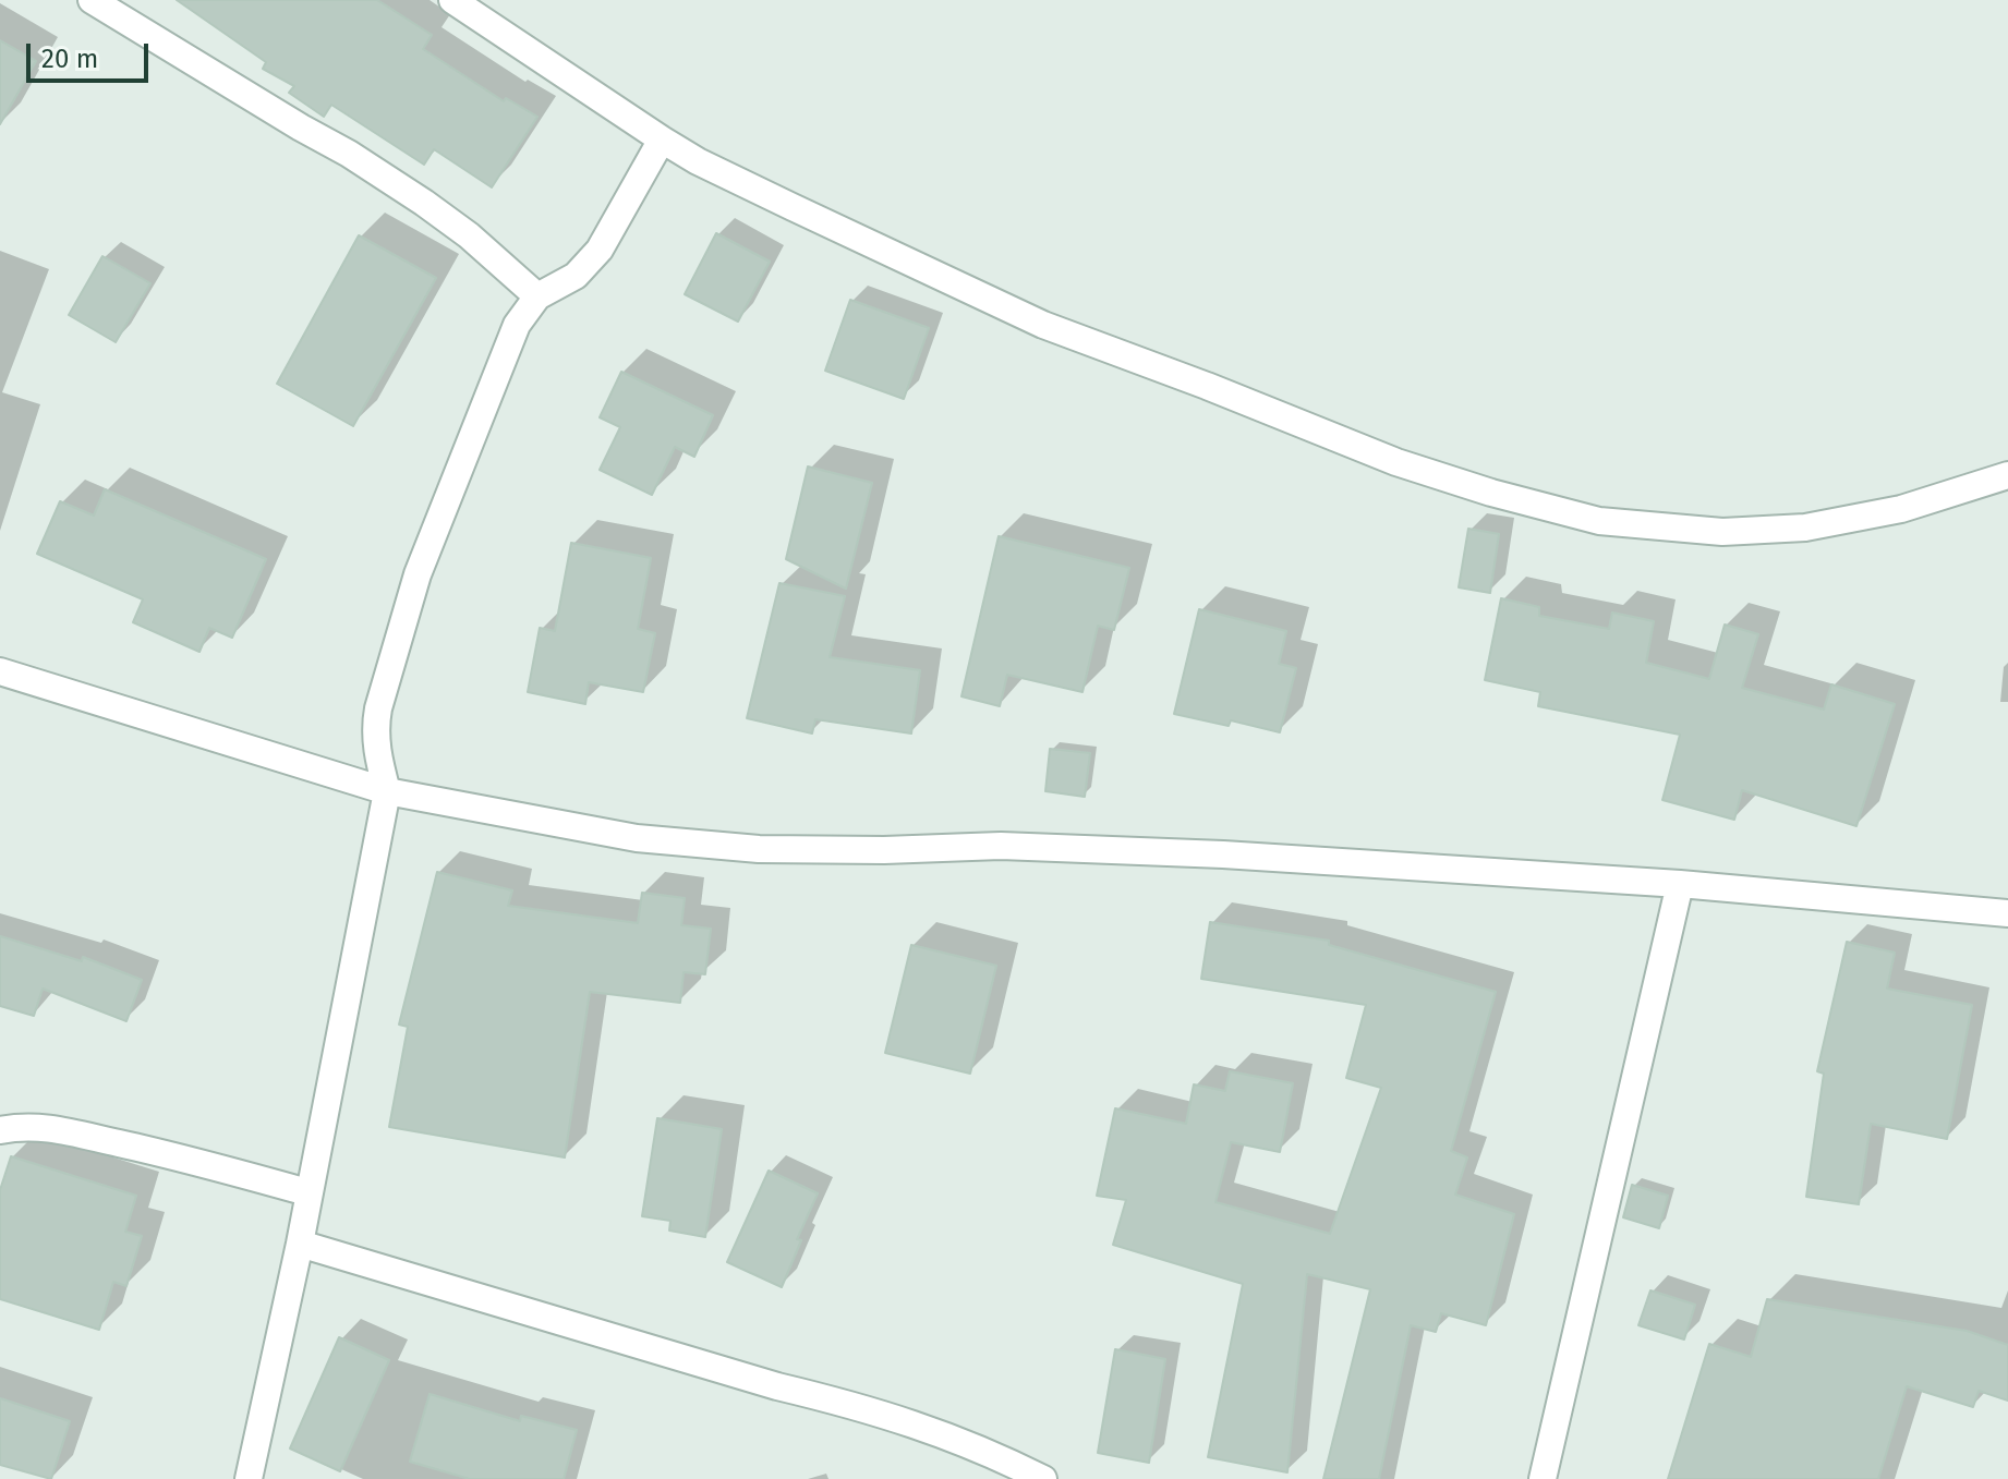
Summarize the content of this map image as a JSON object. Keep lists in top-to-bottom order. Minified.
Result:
{"scale_bar":"20 m"}
